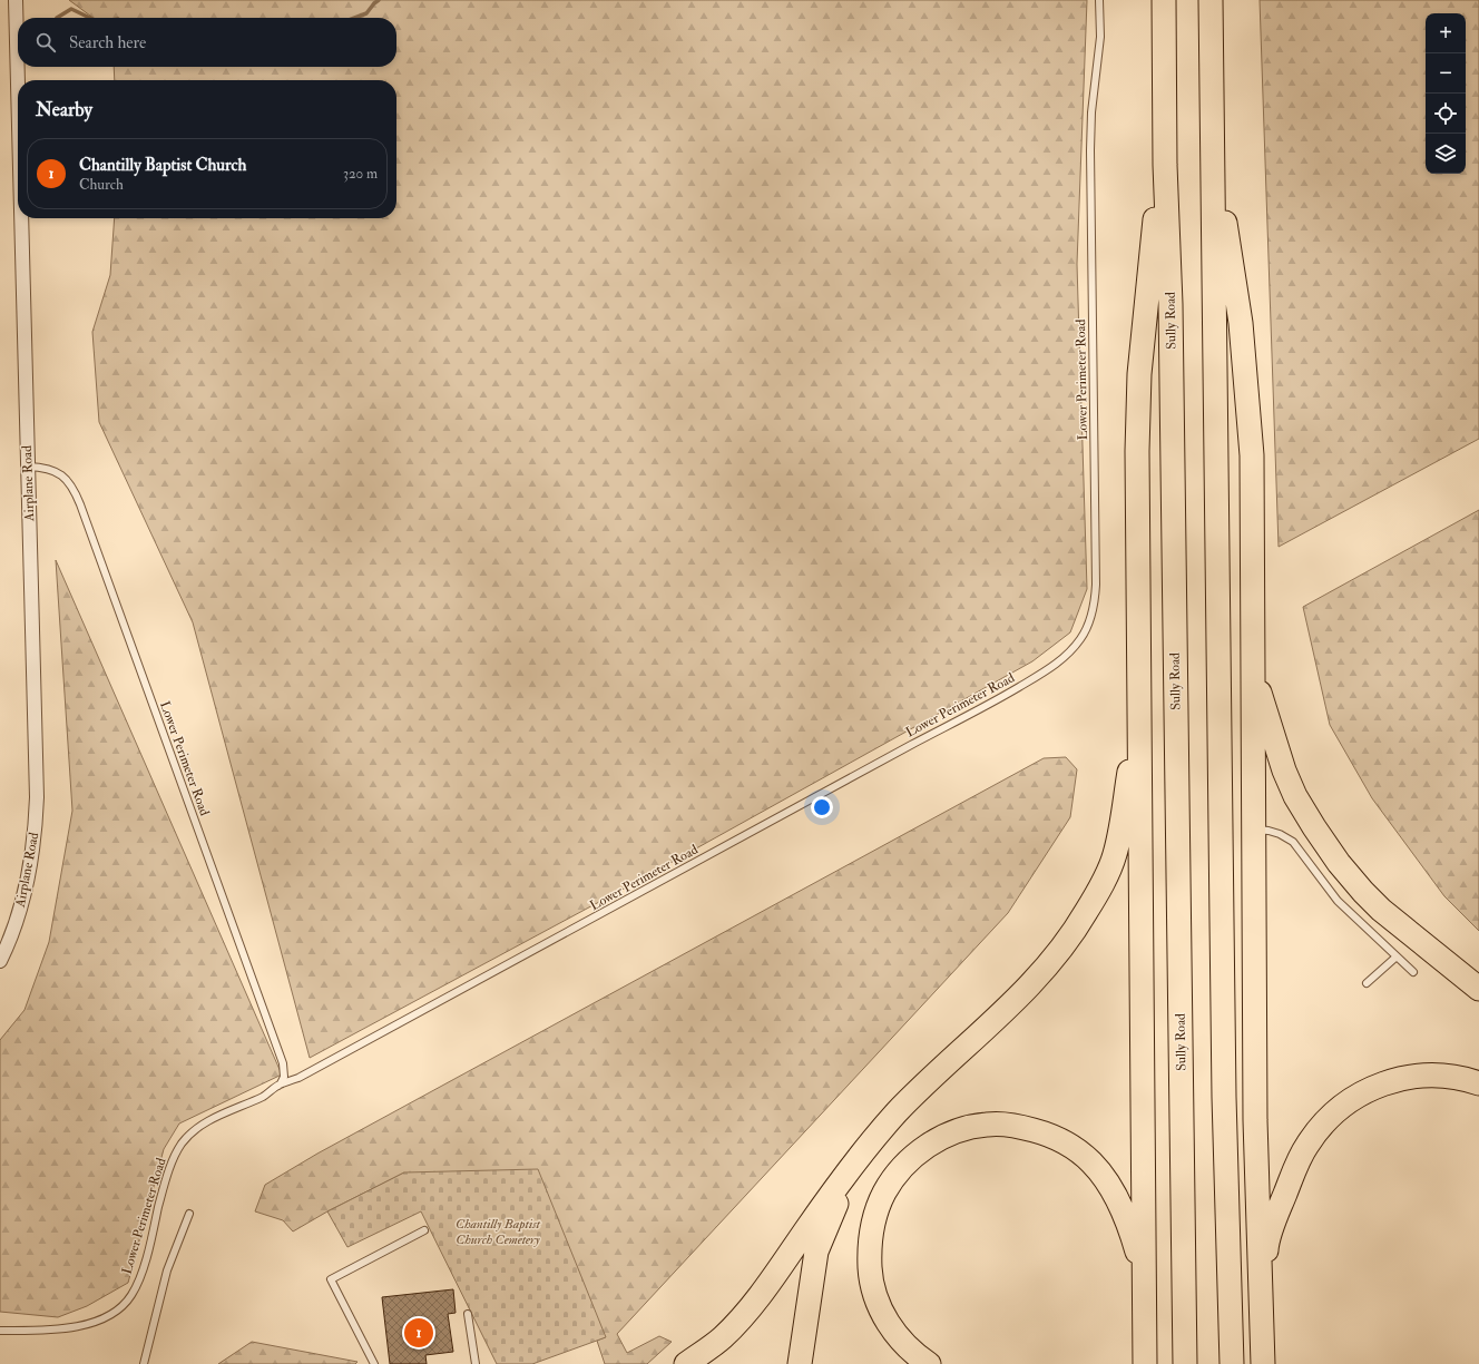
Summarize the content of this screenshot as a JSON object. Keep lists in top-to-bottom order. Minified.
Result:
{"streets":{"highway":["Sully Road"],"street":["Airplane Road"],"lane":["Lower Perimeter Road"]},"crossings":[["Lower Perimeter Road","Airplane Road"]],"parks":["Chantilly Baptist Church Cemetery"],"page":{"map_buttons":["+","−"],"search":"Search here","heading":"Nearby","list":[{"mark":"1","name":"Chantilly Baptist Church","note":"Church","value":"320 m"}],"pins":"1"}}
